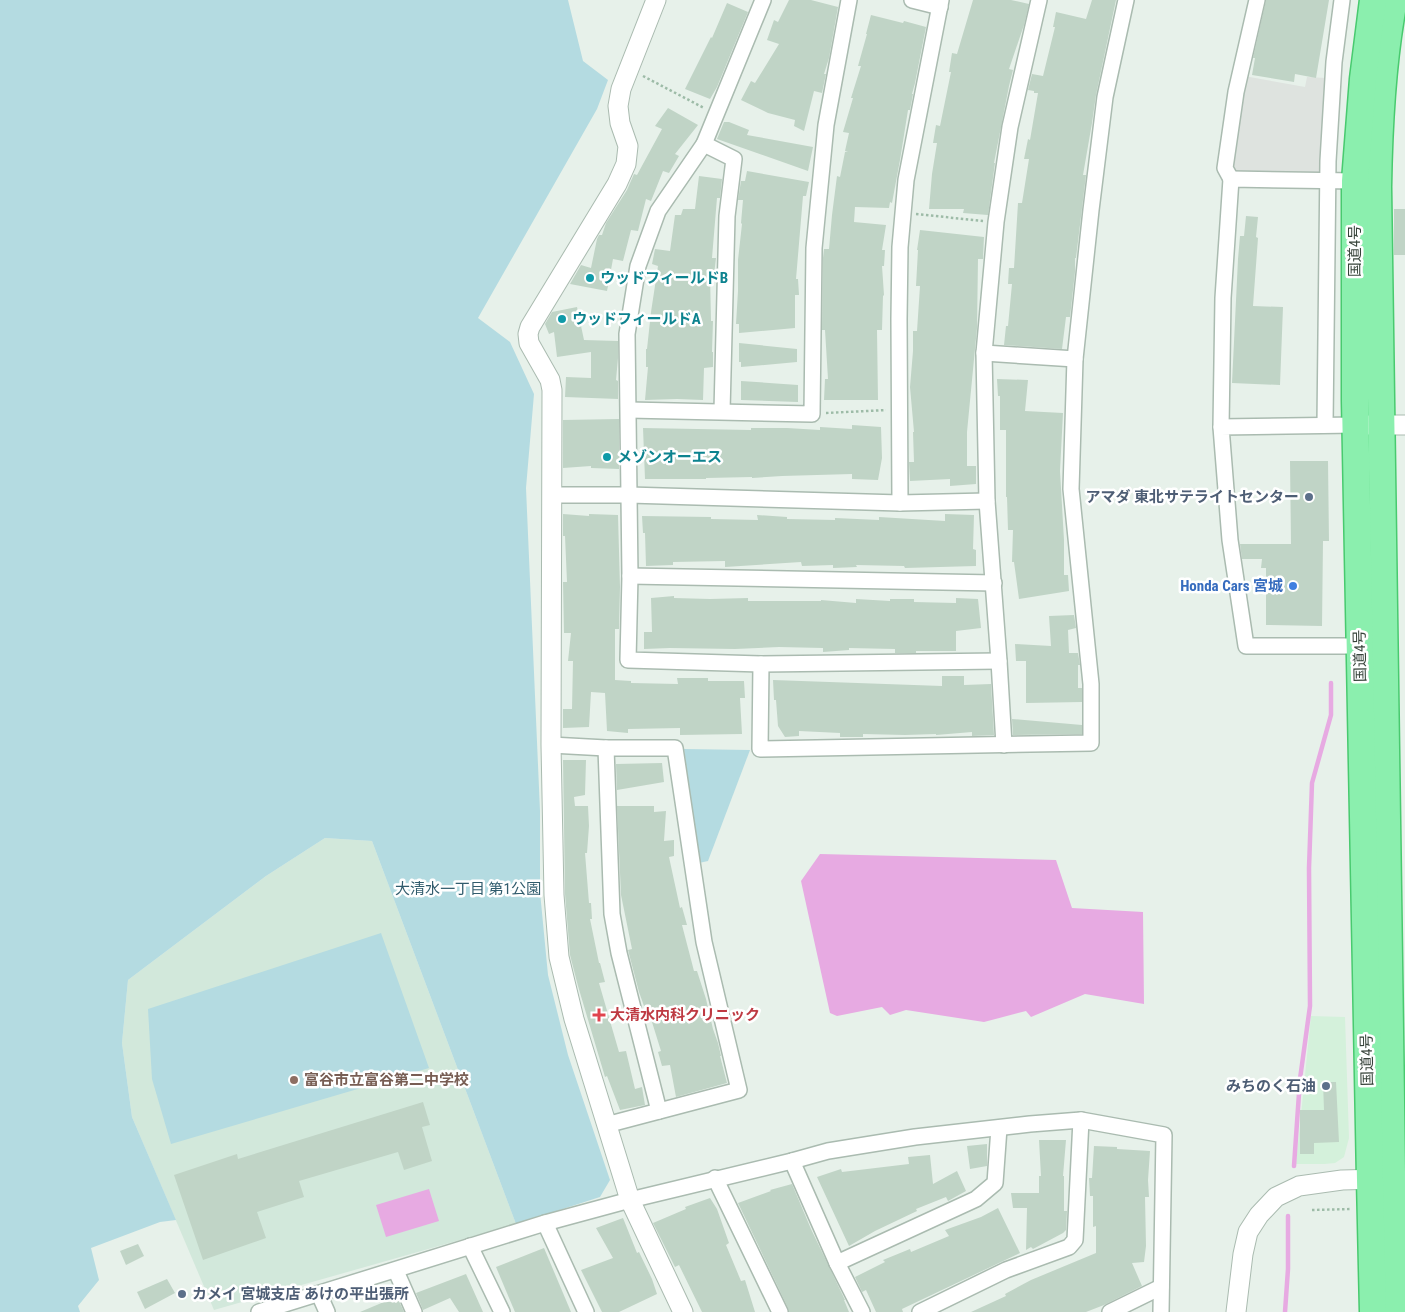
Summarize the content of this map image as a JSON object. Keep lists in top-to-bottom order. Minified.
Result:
{"streets":{"highway":["国道4号"]},"parks":["大清水一丁目 第1公園"],"places":{"other":["ウッドフィールドB","ウッドフィールドA","メゾンオーエス","アマダ 東北サテライトセンター","Honda Cars 宮城","富谷市立富谷第二中学校","みちのく石油","カメイ 宮城支店 あけの平出張所"],"health":["大清水内科クリニック"]}}
